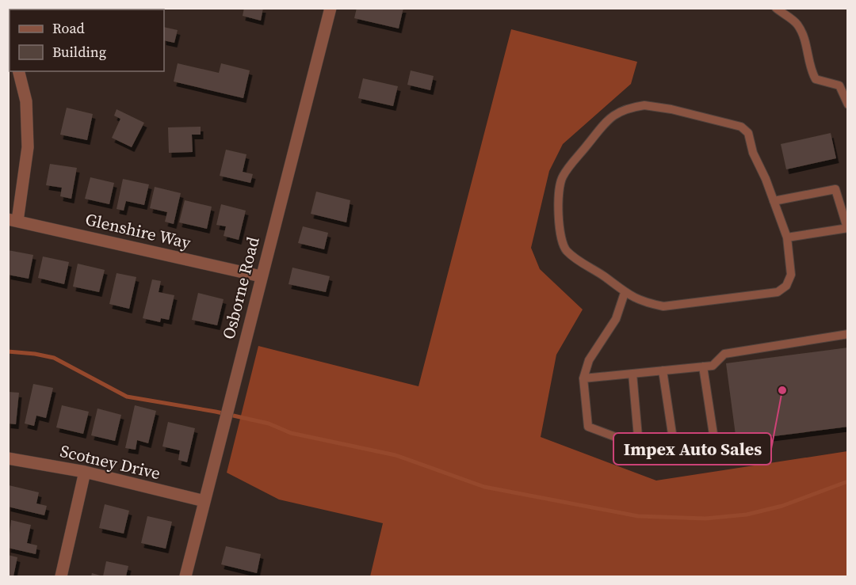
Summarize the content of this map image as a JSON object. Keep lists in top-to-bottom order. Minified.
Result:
{"streets":{"street":["Glenshire Way","Osborne Road","Scotney Drive"]},"crossings":[["Glenshire Way","Osborne Road"],["Osborne Road","Scotney Drive"]],"places":["Impex Auto Sales"],"legend":["Road","Building"]}
